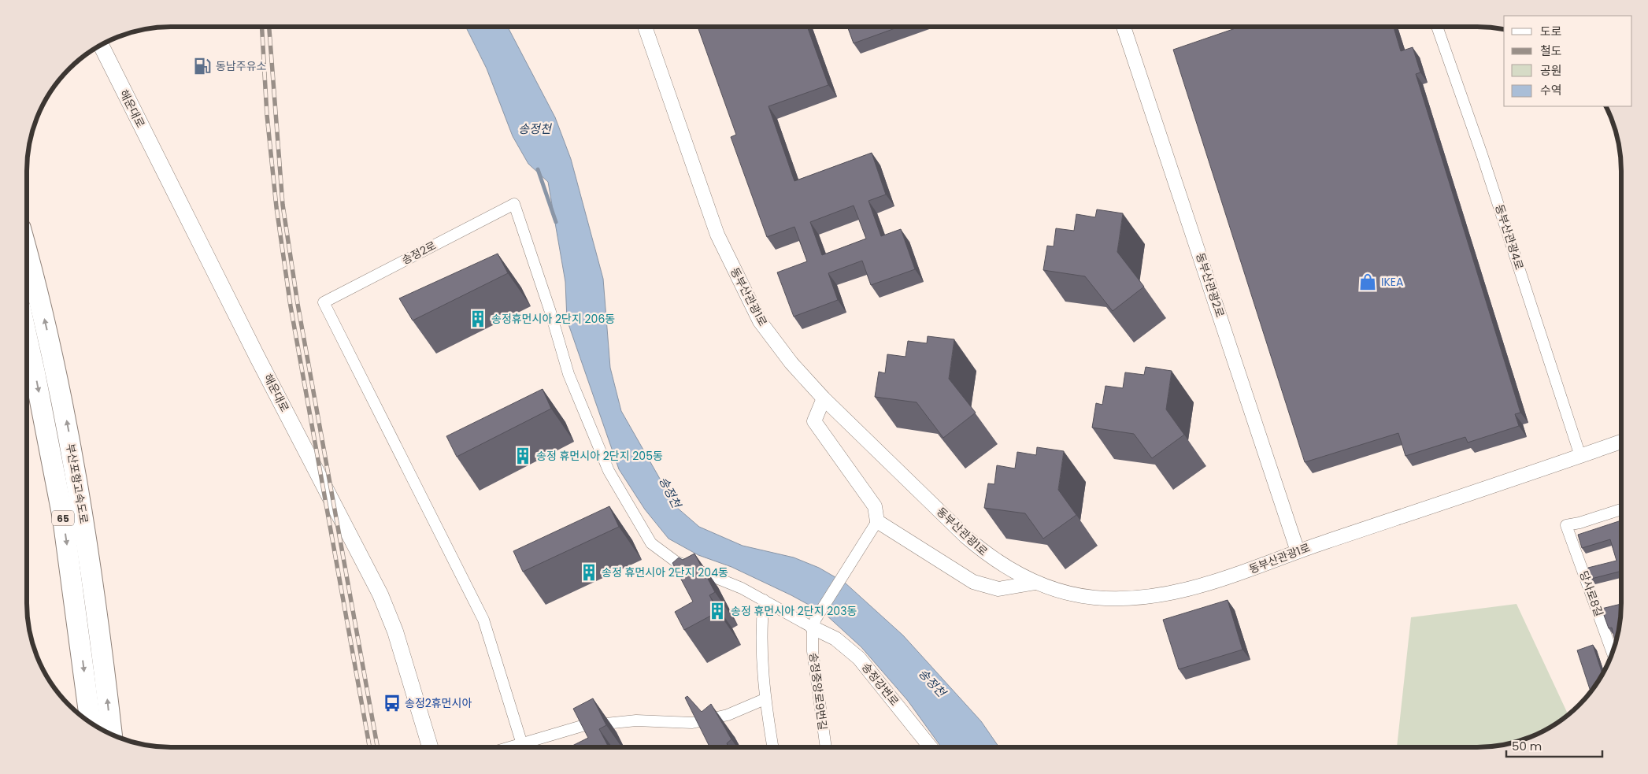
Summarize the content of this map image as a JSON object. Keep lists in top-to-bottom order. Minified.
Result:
{"streets":{"highway":["부산포항고속도로","65"],"main road":["해운대로"],"street":["동부산관광4로","송정2로","동부산관광2로","동부산관광1로","당사로8길","송정강변로","송정중앙로9번길"]},"crossings":[["동부산관광4로","동부산관광1로"],["동부산관광2로","동부산관광1로"],["송정강변로","송정중앙로9번길"]],"water":["송정천"],"places":{"fuel station":["동남주유소"],"shop":["IKEA"],"building":["송정휴먼시아 2단지 206동","송정 휴먼시아 2단지 205동","송정 휴먼시아 2단지 204동","송정 휴먼시아 2단지 203동"],"bus stop":["송정2휴먼시아"]},"legend":["도로","철도","공원","수역"],"scale_bar":"50 m"}
